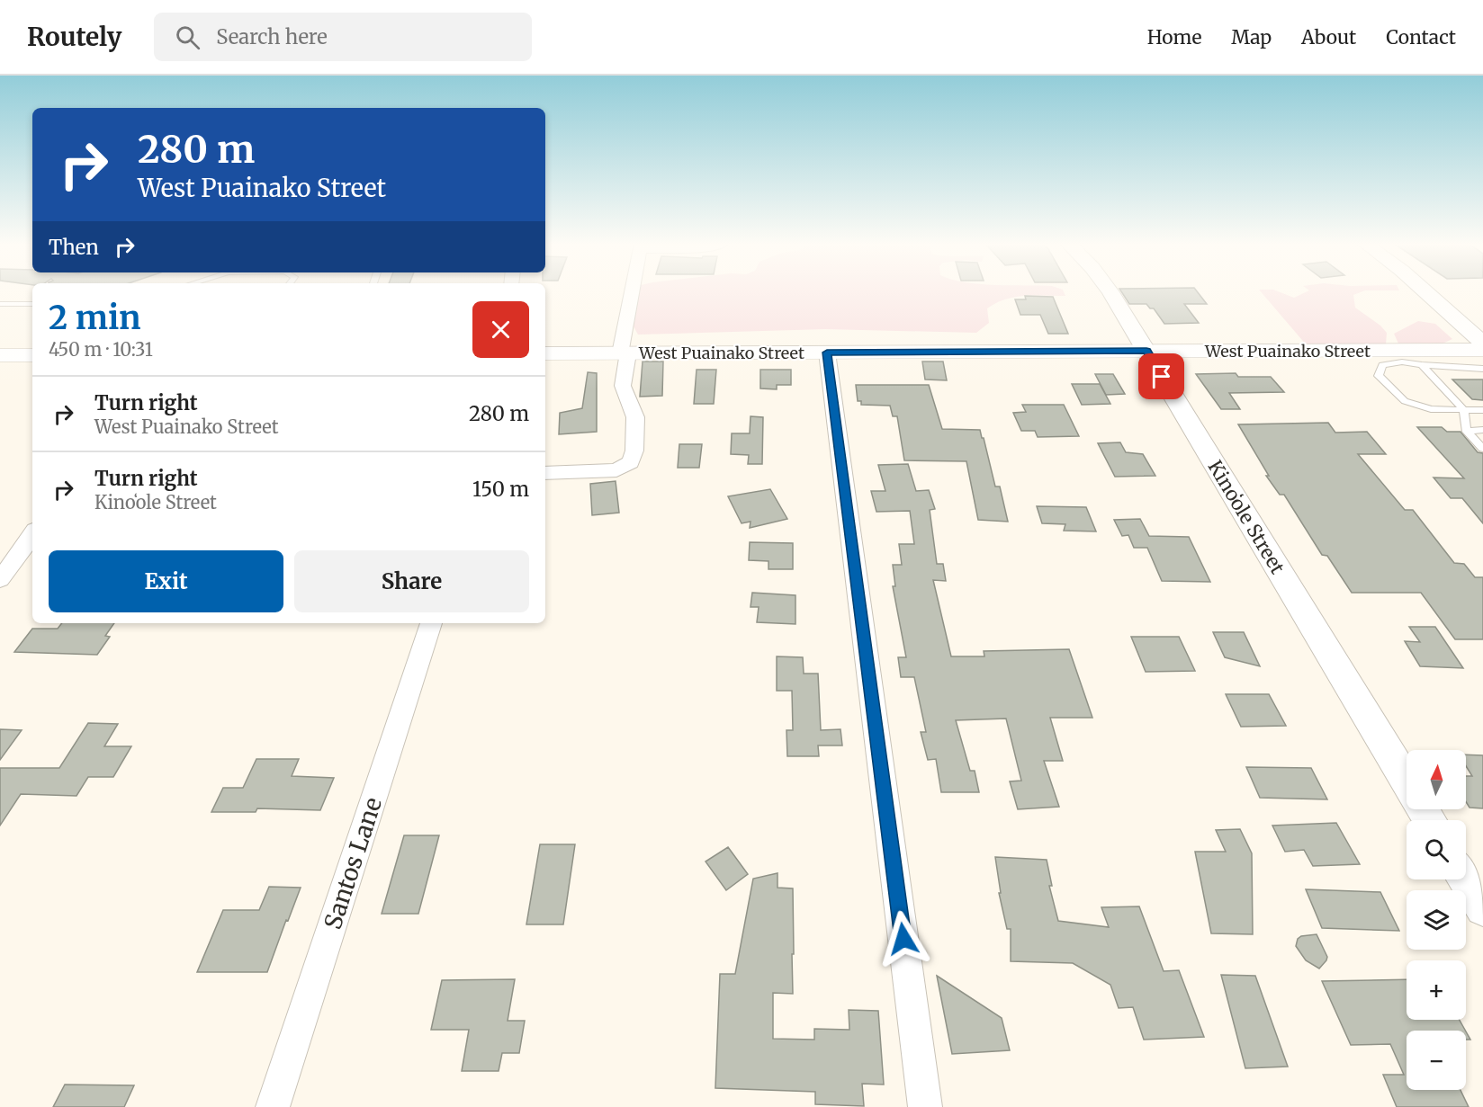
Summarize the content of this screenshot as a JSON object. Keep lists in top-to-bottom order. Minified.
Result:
{"streets":{"highway":["West Puainako Street"],"street":["Kinoʻole Street","Santos Lane"]},"crossings":[["West Puainako Street","Kinoʻole Street"]],"north":"top","page":{"header":"Routely","search":"Search here","nav":["Home","Map","About","Contact"],"turn":["280 m","West Puainako Street"],"then":"Then","heading":["2 min","450 m · 10:31"],"list":[{"name":"Turn right","note":"West Puainako Street","value":"280 m"},{"name":"Turn right","note":"Kinoʻole Street","value":"150 m"}],"buttons":["Exit","Share"],"map_buttons":["+","−"]}}
